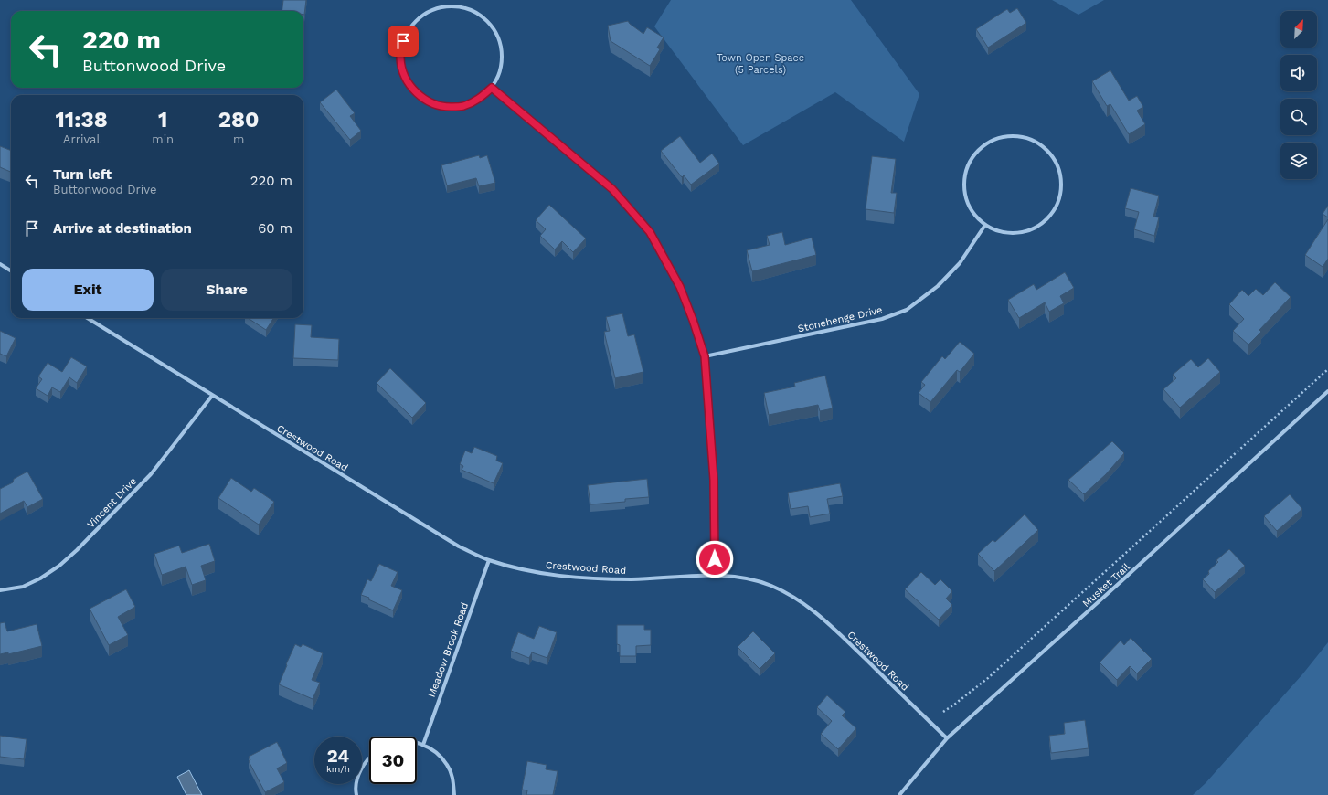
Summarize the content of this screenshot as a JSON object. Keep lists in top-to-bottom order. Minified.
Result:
{"streets":{"street":["Stonehenge Drive","Crestwood Road","Vincent Drive","Musket Trail","Meadow Brook Road"]},"crossings":[["Crestwood Road","Vincent Drive"],["Crestwood Road","Musket Trail"],["Crestwood Road","Meadow Brook Road"]],"parks":["Town Open Space (5 Parcels)"],"north":"top right","page":{"turn":["220 m","Buttonwood Drive"],"eta":["11:38","Arrival","1","min","280","m"],"list":[{"name":"Turn left","note":"Buttonwood Drive","value":"220 m"},{"name":"Arrive at destination","value":"60 m"}],"buttons":["Exit","Share"],"speed":"24 km/h","limit":"30"}}
